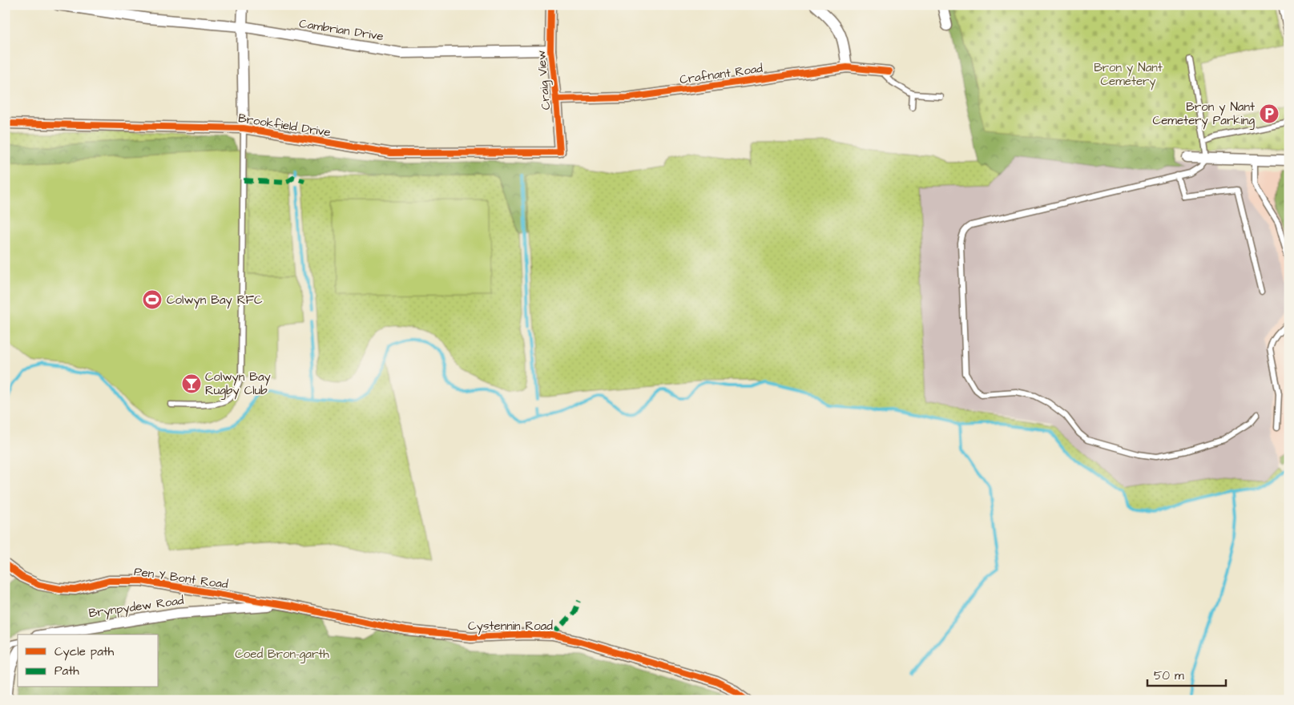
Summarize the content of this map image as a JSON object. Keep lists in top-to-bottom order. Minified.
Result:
{"streets":{"street":["Cambrian Drive","Crafnant Road","Craig View","Brookfield Drive","Pen Y Bont Road","Brynpydew Road","Cystennin Road"]},"crossings":[["Cambrian Drive","Craig View"],["Crafnant Road","Craig View"],["Craig View","Brookfield Drive"],["Pen Y Bont Road","Brynpydew Road"],["Pen Y Bont Road","Cystennin Road"],["Brynpydew Road","Cystennin Road"]],"parks":["Bron y Nant Cemetery","Coed Bron-garth"],"places":{"parking":["Bron y Nant Cemetery Parking"],"sports":["Colwyn Bay RFC"],"bar":["Colwyn Bay Rugby Club"]},"legend":["Cycle path","Path"],"scale_bar":"50 m"}
